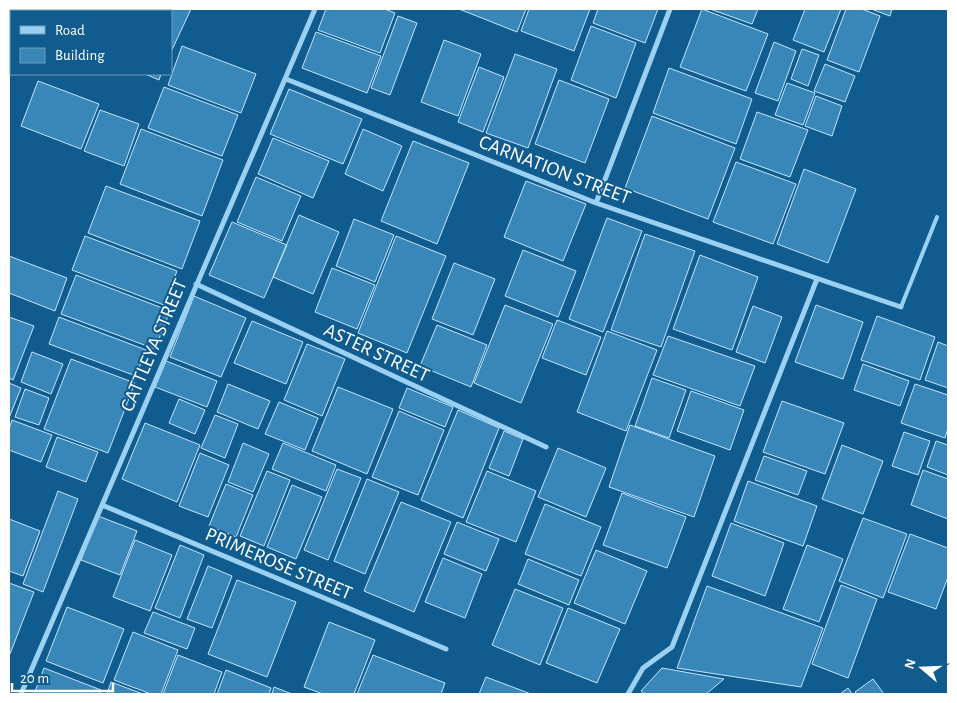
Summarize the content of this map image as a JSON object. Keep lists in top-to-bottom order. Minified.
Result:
{"streets":{"street":["CARNATION STREET","CATTLEYA STREET","ASTER STREET","PRIMEROSE STREET"]},"crossings":[["CARNATION STREET","CATTLEYA STREET"],["CATTLEYA STREET","ASTER STREET"],["CATTLEYA STREET","PRIMEROSE STREET"]],"legend":["Road","Building"],"scale_bar":"20 m","north":"left"}
